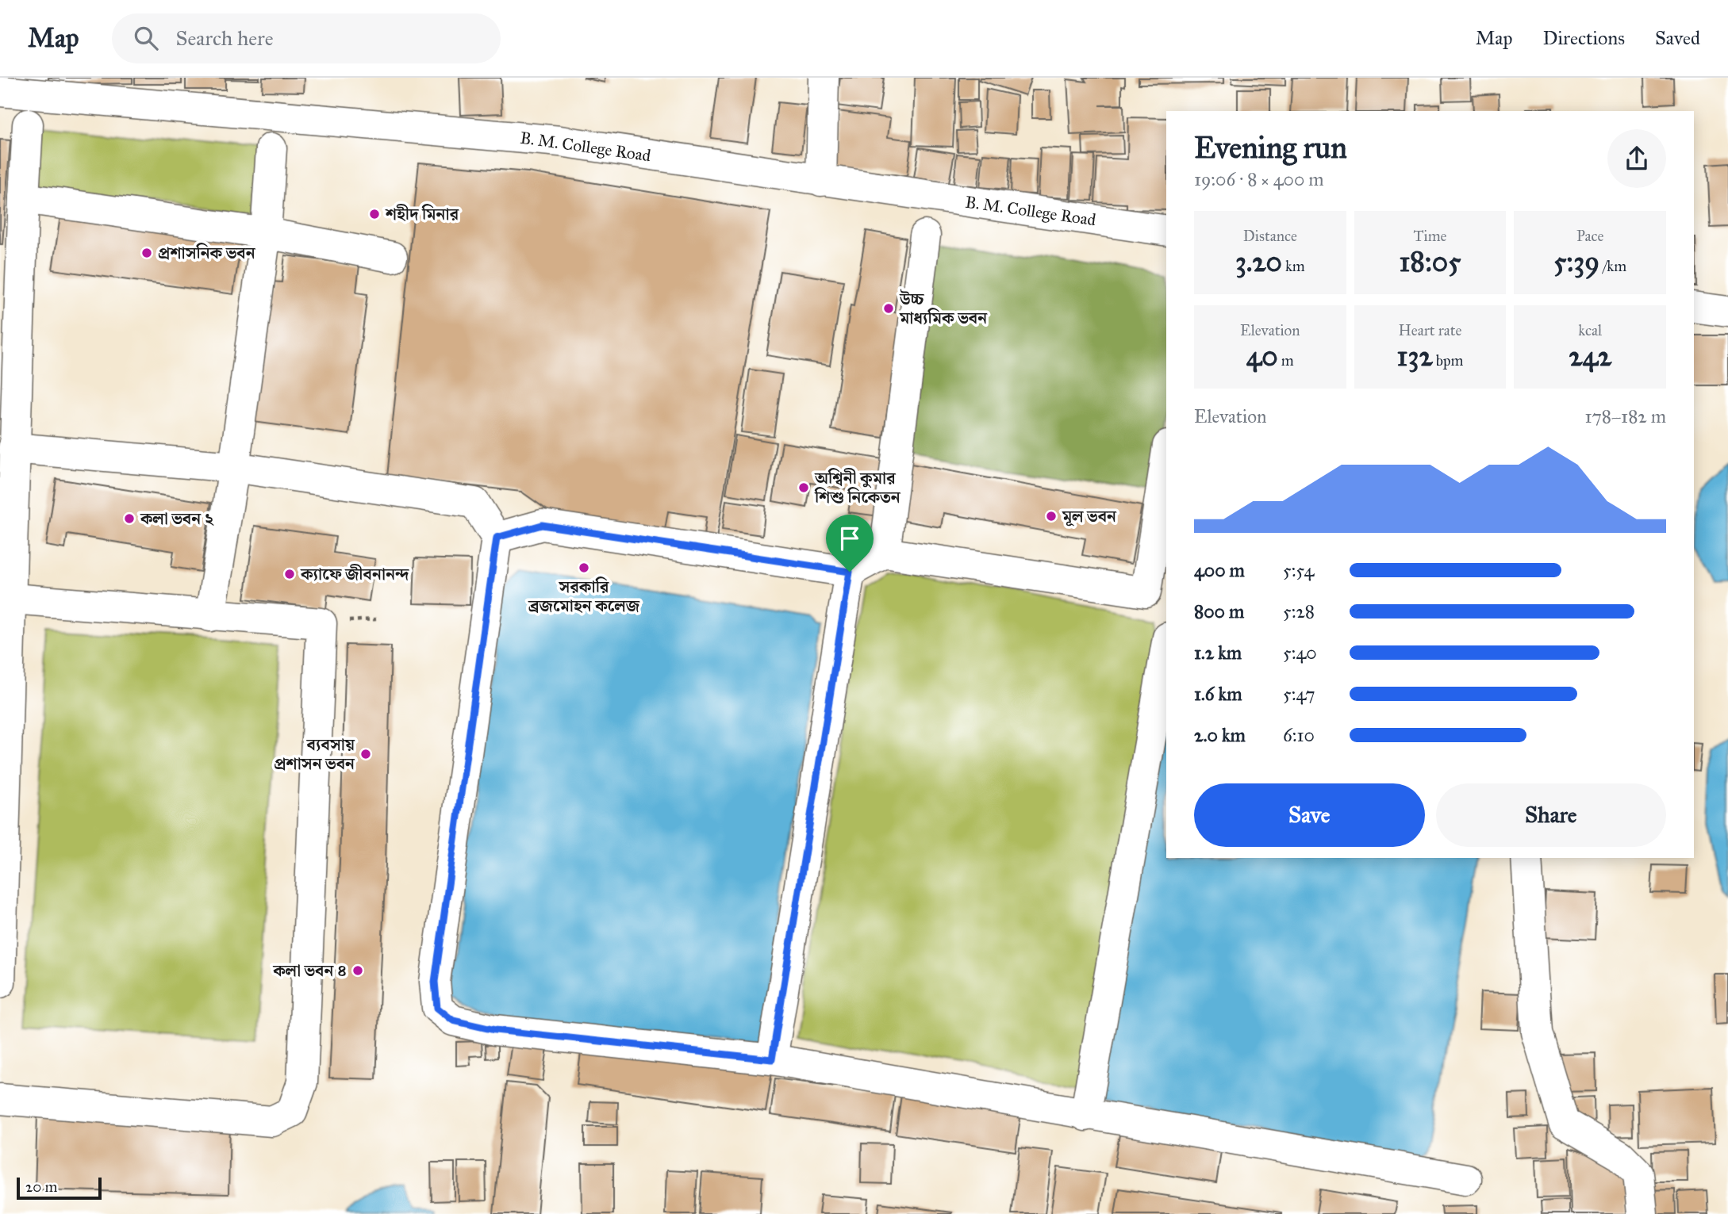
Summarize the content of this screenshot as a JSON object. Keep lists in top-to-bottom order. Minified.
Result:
{"streets":{"main road":["B. M. College Road"]},"places":["শহীদ মিনার","প্রশাসনিক ভবন","উচ্চ মাধ্যমিক ভবন","অশ্বিনী কুমার শিশু নিকেতন","মূল ভবন","কলা ভবন ২","সরকারি ব্রজমোহন কলেজ","ক্যাফে জীবনানন্দ","ব্যবসায় প্রশাসন ভবন","কলা ভবন ৪"],"scale_bar":"20 m","page":{"header":"Map","search":"Search here","nav":["Map","Directions","Saved"],"heading":["Evening run","19:06 · 8 × 400 m"],"stats":[["Distance","3.20 km"],["Time","18:05"],["Pace","5:39 /km"],["Elevation","40 m"],["Heart rate","132 bpm"],["kcal","242"]],"chart":["Elevation","178–182 m"],"list":[{"name":"400 m","note":"5:54"},{"name":"800 m","note":"5:28"},{"name":"1.2 km","note":"5:40"},{"name":"1.6 km","note":"5:47"},{"name":"2.0 km","note":"6:10"}],"buttons":["Save","Share"],"scale":"20 m"}}
